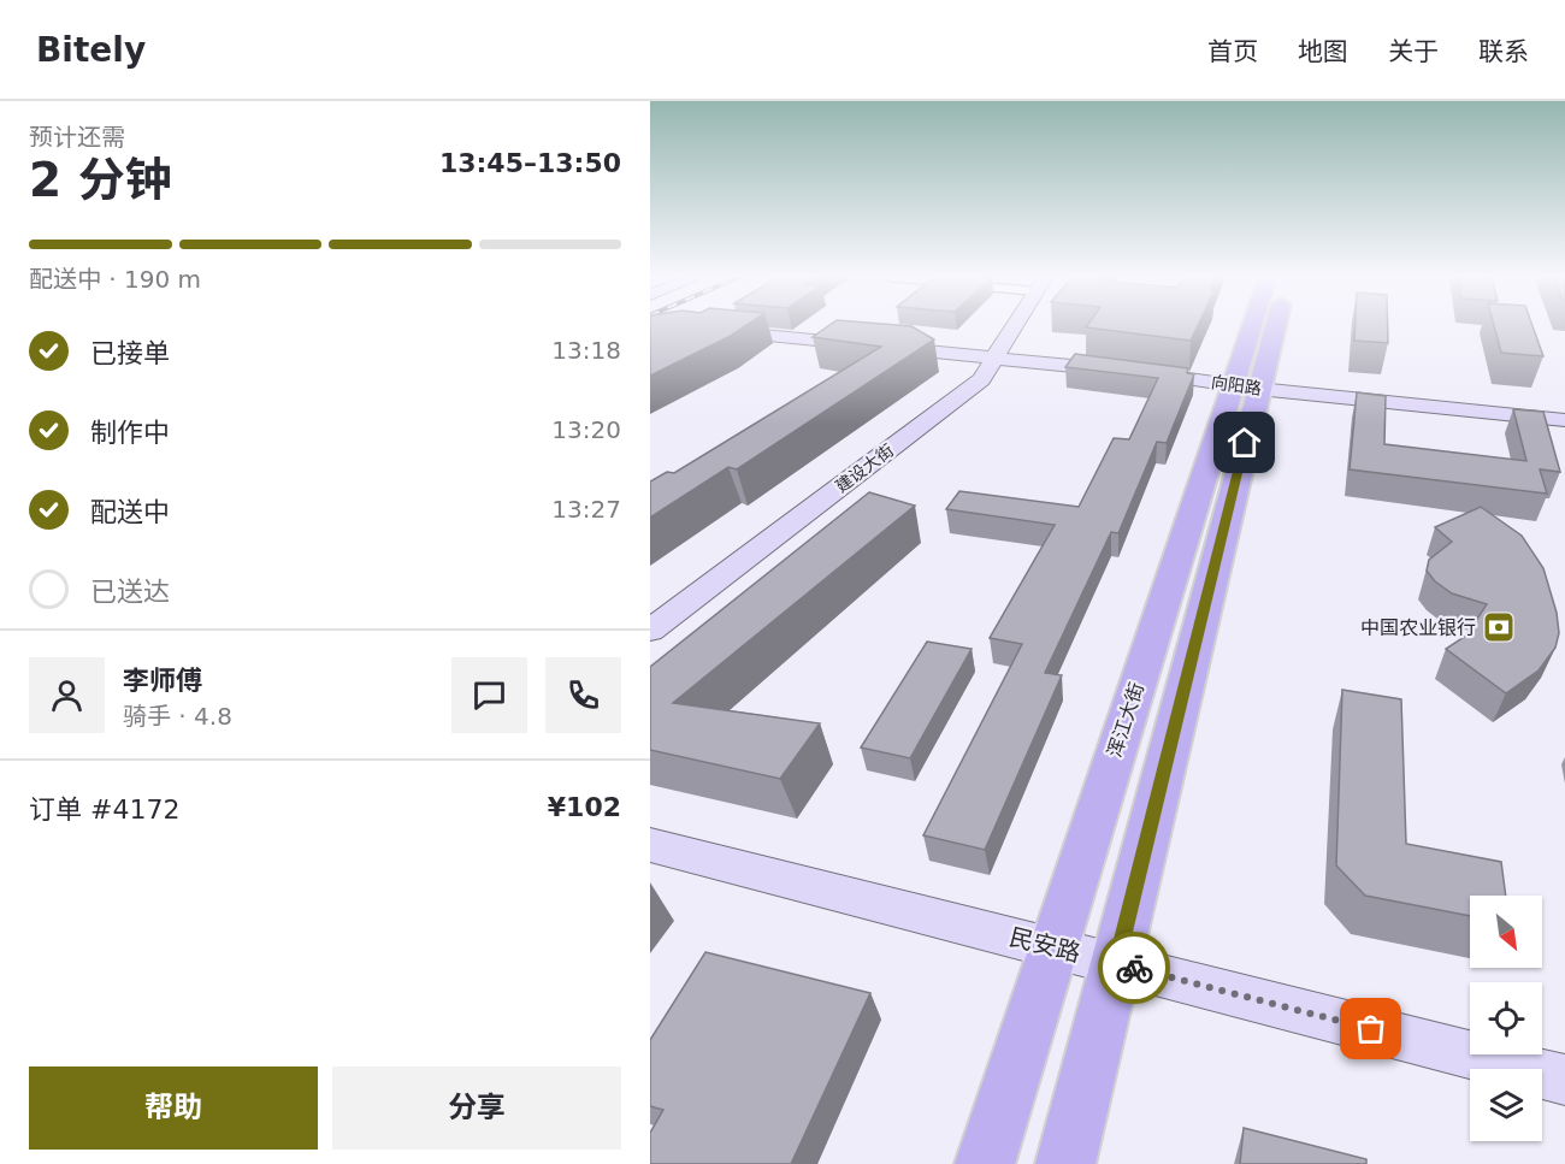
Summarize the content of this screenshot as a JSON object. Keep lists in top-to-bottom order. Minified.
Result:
{"streets":{"main road":["向阳路","建设大街","浑江大街","民安路"]},"crossings":[["向阳路","建设大街"],["向阳路","浑江大街"],["浑江大街","民安路"]],"places":{"bank":["中国农业银行"]},"north":"bottom right","page":{"header":"Bitely","nav":["首页","地图","关于","联系"],"heading":["2 分钟","预计还需","13:45–13:50"],"panel":["李师傅","骑手 · 4.8","订单 #4172","¥102"],"bar":"配送中 · 190 m","list":[["已接单","13:18"],["制作中","13:20"],["配送中","13:27"],"已送达"],"buttons":["帮助","分享"]}}
